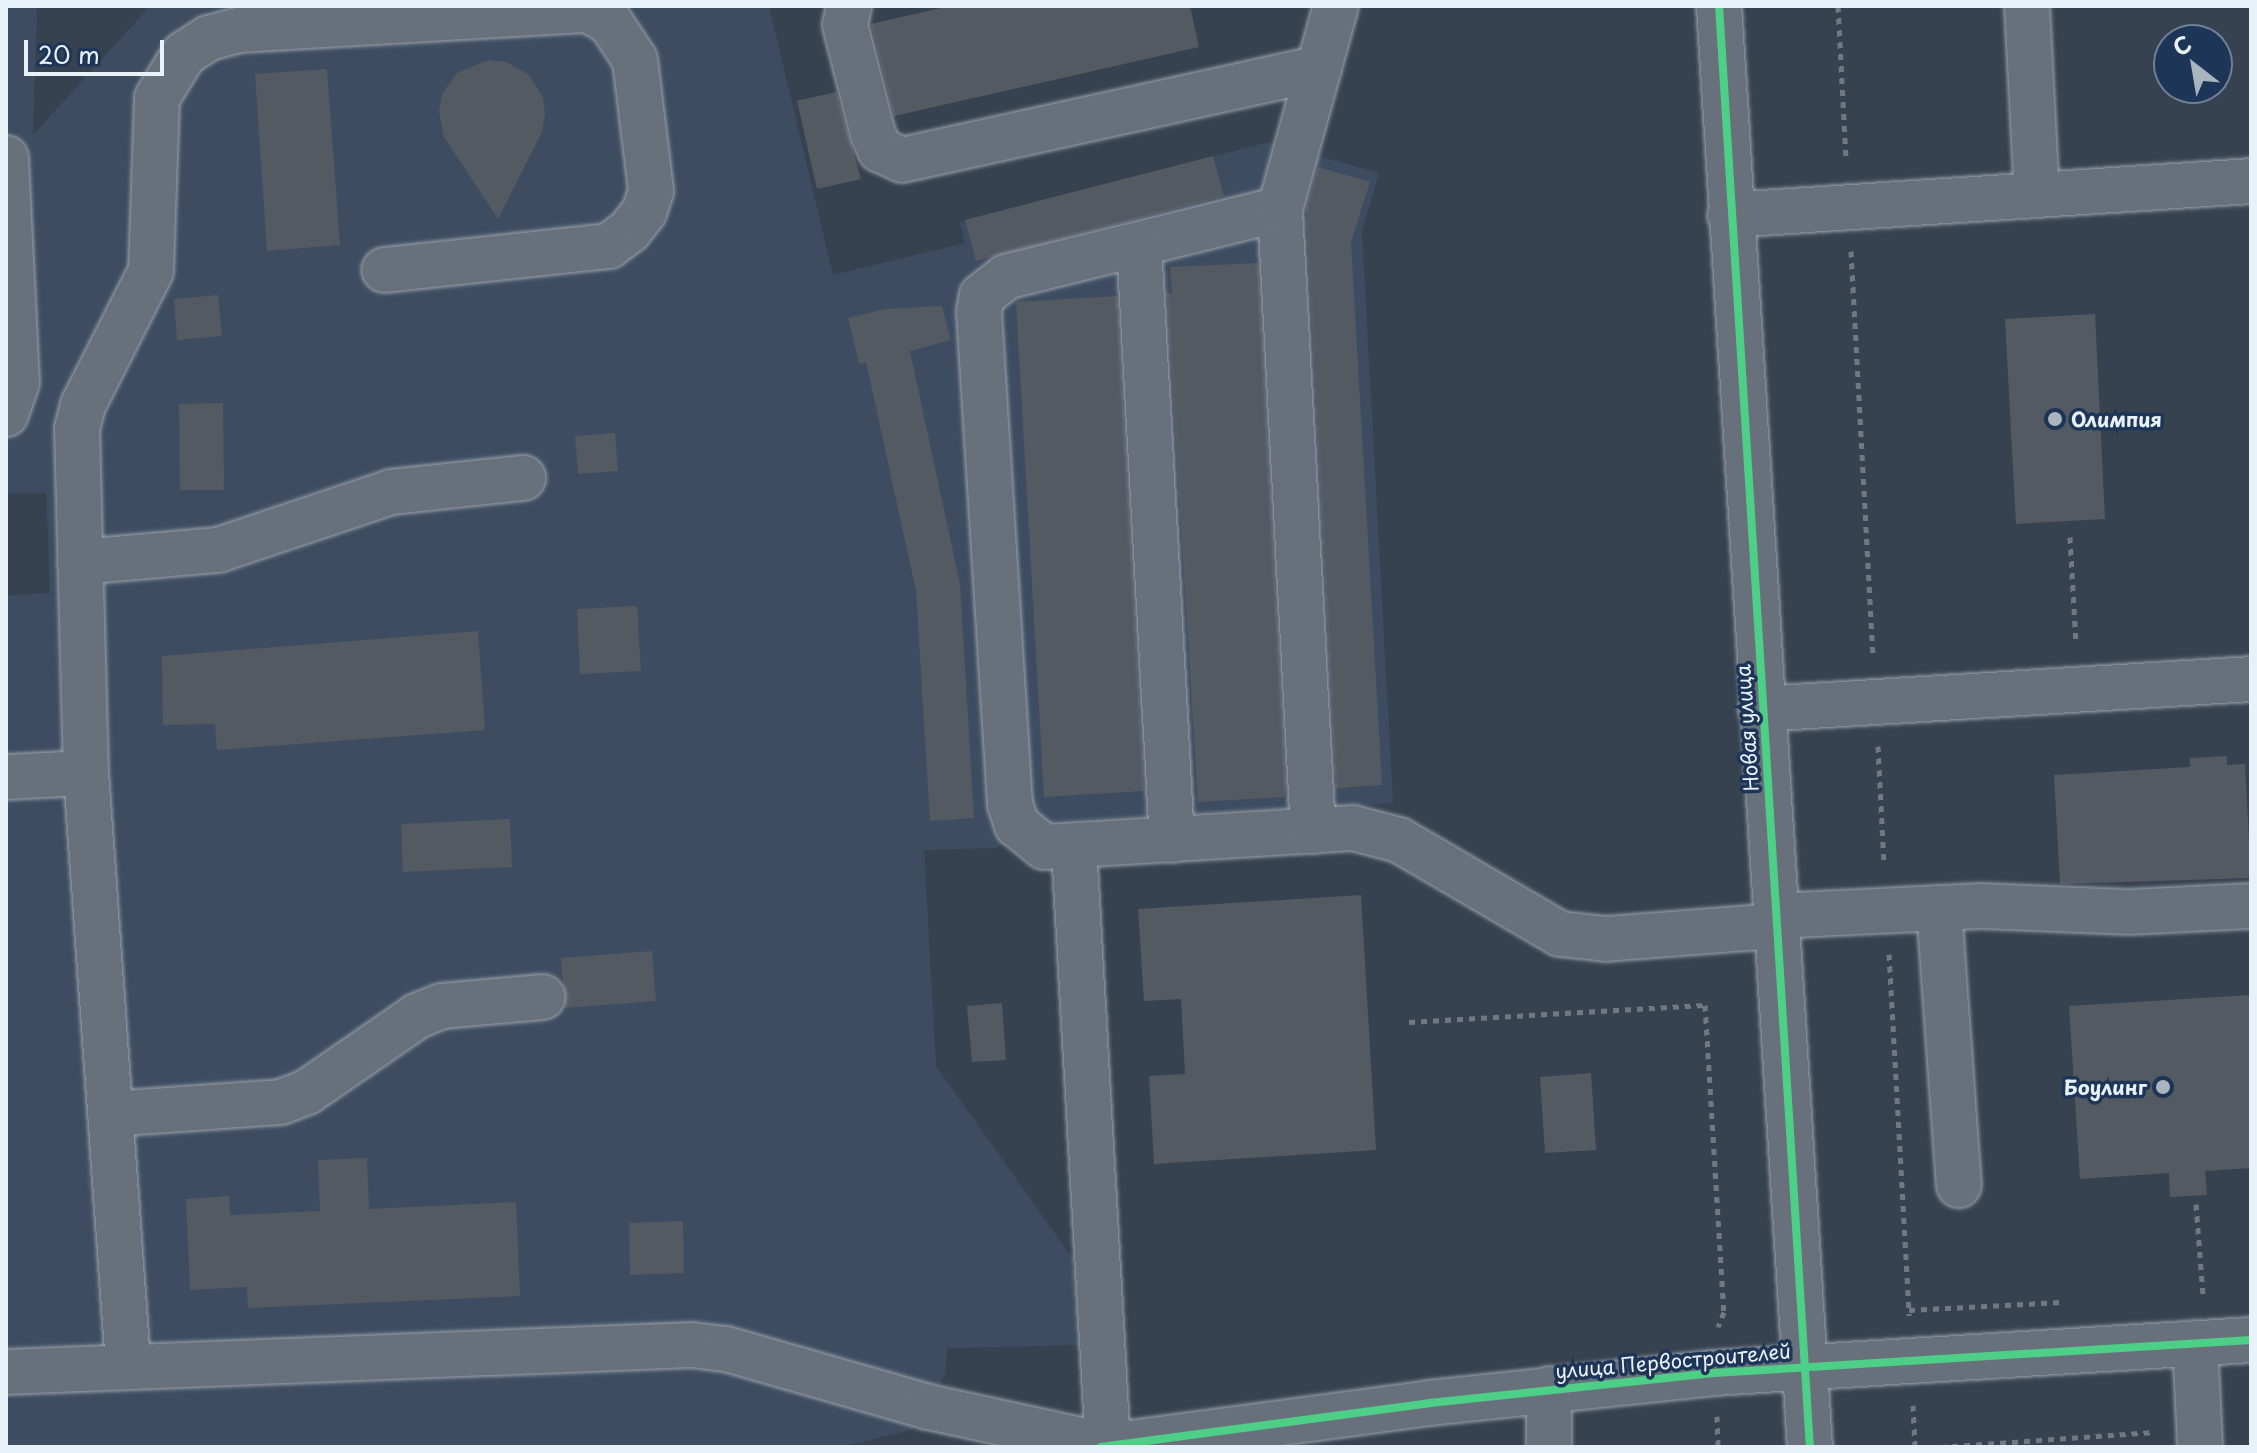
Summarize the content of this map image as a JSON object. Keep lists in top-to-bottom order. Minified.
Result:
{"streets":{"street":["Новая улица","улица Первостроителей"]},"crossings":[["Новая улица","улица Первостроителей"]],"places":["Олимпия","Боулинг"],"scale_bar":"20 m","north":"top left"}
